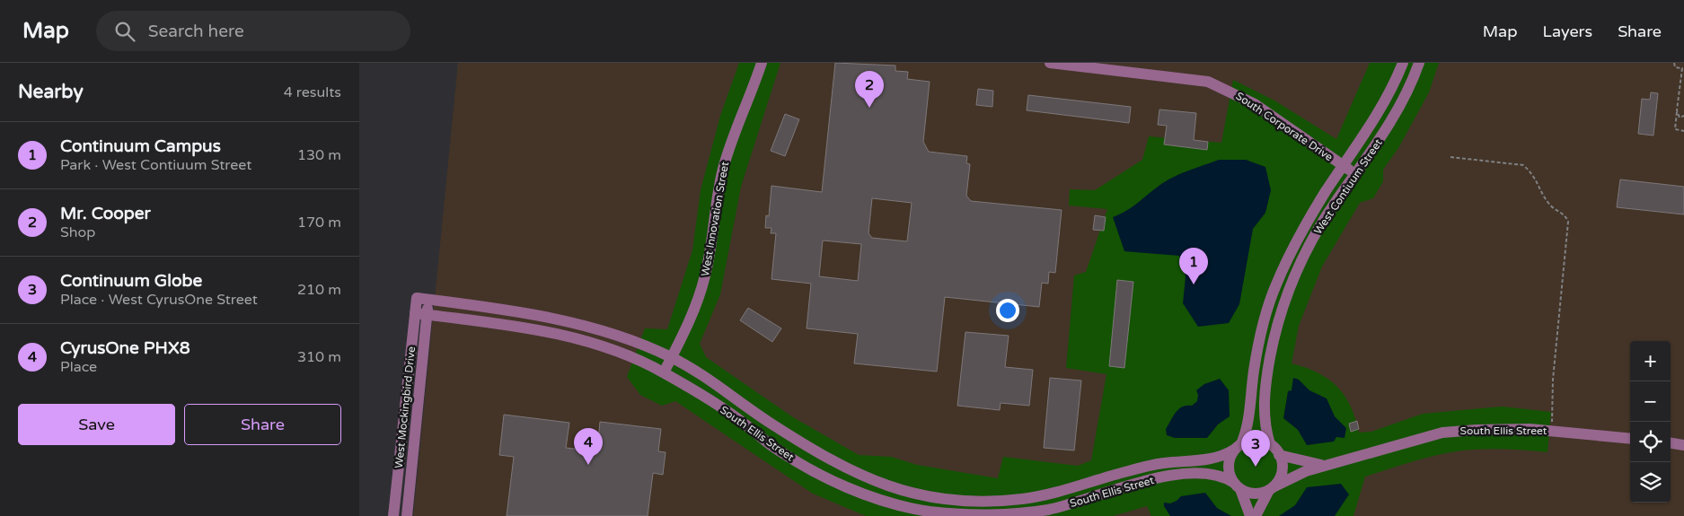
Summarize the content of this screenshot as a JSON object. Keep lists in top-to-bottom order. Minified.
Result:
{"streets":{"street":["South Corporate Drive","West Contiuum Street","West Innovation Street","West Mockingbird Drive","South Ellis Street"]},"crossings":[["South Corporate Drive","West Contiuum Street"],["West Contiuum Street","South Ellis Street"],["West Innovation Street","South Ellis Street"],["West Mockingbird Drive","South Ellis Street"]],"page":{"header":"Map","search":"Search here","nav":["Map","Layers","Share"],"heading":["Nearby","4 results"],"pins":["2","1","4","3"],"list":[{"mark":"1","name":"Continuum Campus","note":"Park · West Contiuum Street","value":"130 m"},{"mark":"2","name":"Mr. Cooper","note":"Shop","value":"170 m"},{"mark":"3","name":"Continuum Globe","note":"Place · West CyrusOne Street","value":"210 m"},{"mark":"4","name":"CyrusOne PHX8","note":"Place","value":"310 m"}],"map_buttons":["+","−"],"buttons":["Save","Share"]}}
